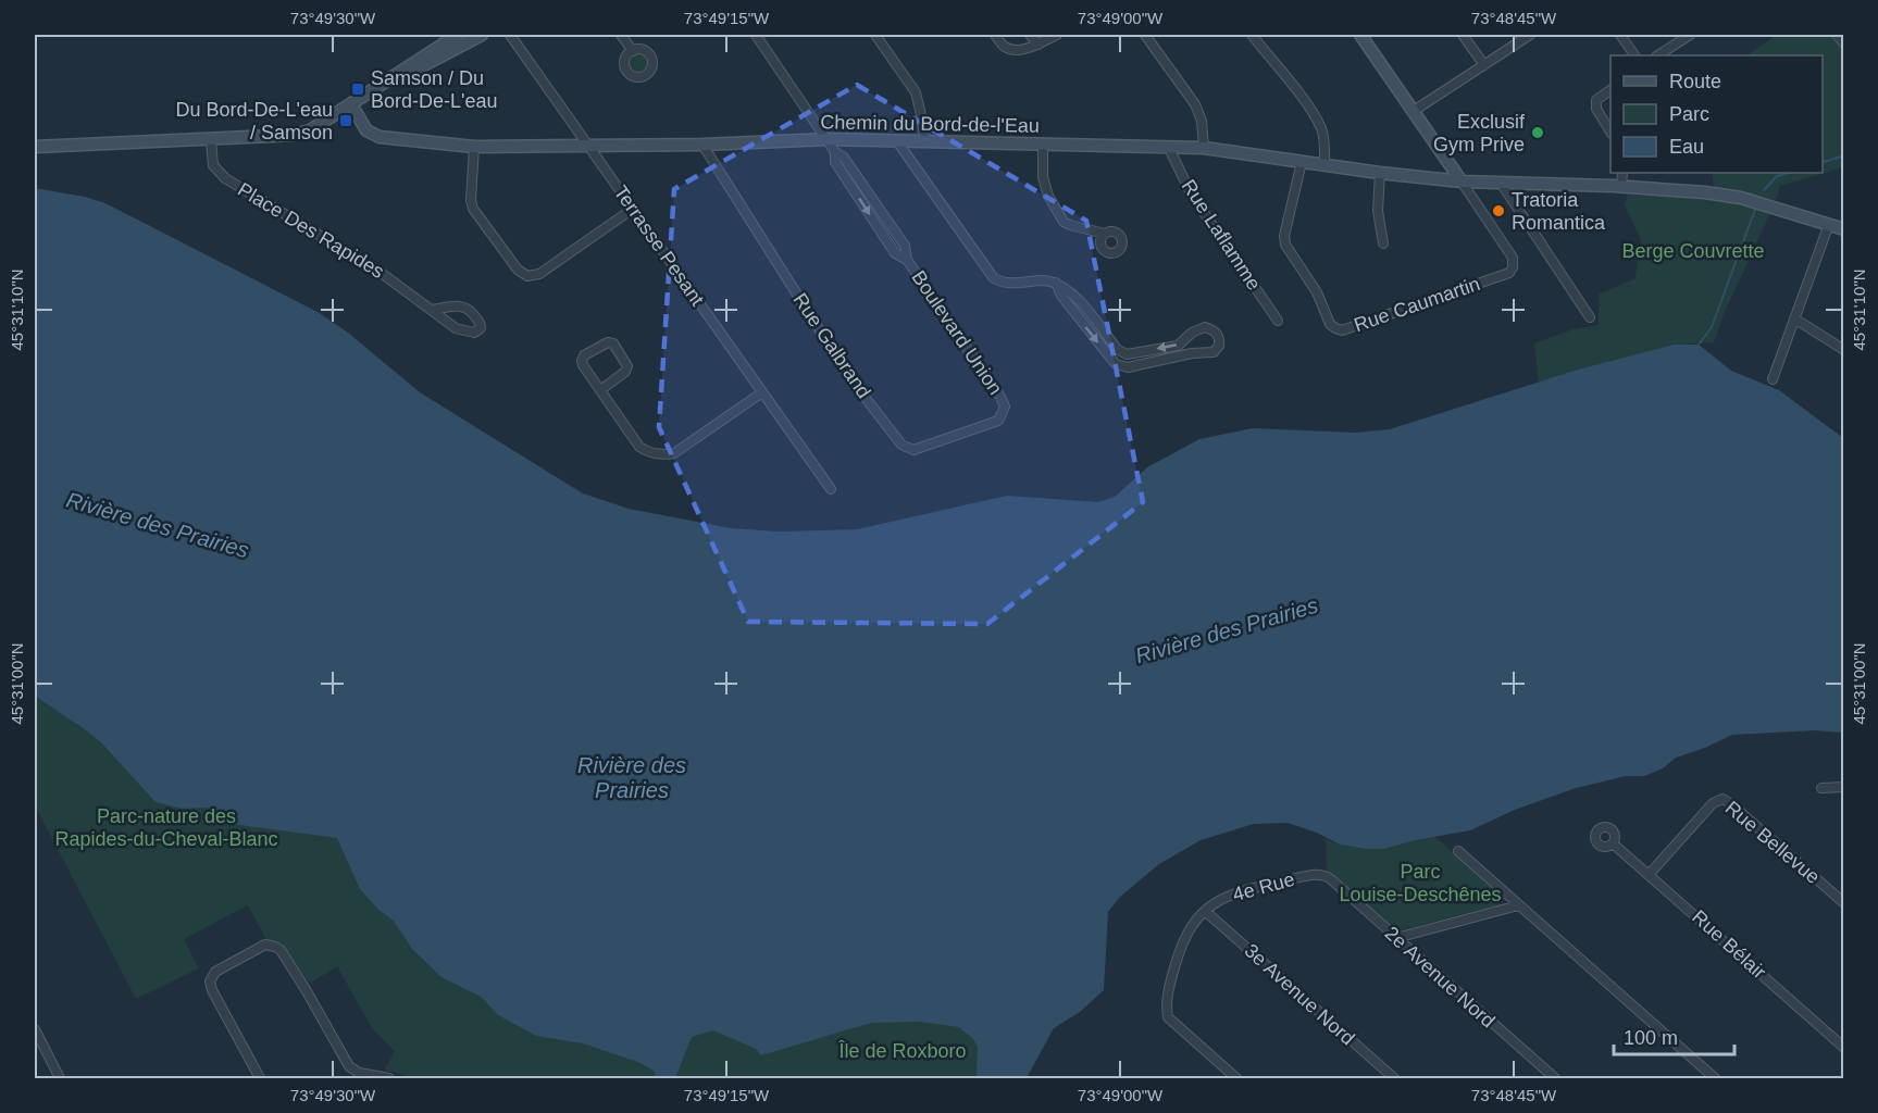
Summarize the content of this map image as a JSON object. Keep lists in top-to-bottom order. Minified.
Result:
{"streets":{"street":["Chemin du Bord-de-l'Eau","Place Des Rapides","Rue Laflamme","Terrasse Pesant","Rue Caumartin","Boulevard Union","Rue Galbrand","Rue Bellevue","4e Rue","Rue Bélair","2e Avenue Nord","3e Avenue Nord"]},"crossings":[["Chemin du Bord-de-l'Eau","Rue Laflamme"],["Chemin du Bord-de-l'Eau","Terrasse Pesant"],["Chemin du Bord-de-l'Eau","Rue Caumartin"],["Chemin du Bord-de-l'Eau","Boulevard Union"],["Chemin du Bord-de-l'Eau","Rue Galbrand"],["Boulevard Union","Rue Galbrand"],["Rue Bellevue","Rue Bélair"],["4e Rue","2e Avenue Nord"],["4e Rue","3e Avenue Nord"]],"water":["Rivière des Prairies"],"parks":["Berge Couvrette","Parc-nature des Rapides-du-Cheval-Blanc","Parc Louise-Deschênes","Île de Roxboro"],"places":{"transit":["Samson / Du Bord-De-L'eau","Du Bord-De-L'eau / Samson"],"other":["Exclusif Gym Prive","Tratoria Romantica"]},"legend":["Route","Parc","Eau"],"scale_bar":"100 m","coordinates":["73°49'30\"W","73°49'15\"W","73°49'00\"W","73°48'45\"W","45°31'10\"N","45°31'00\"N"]}
